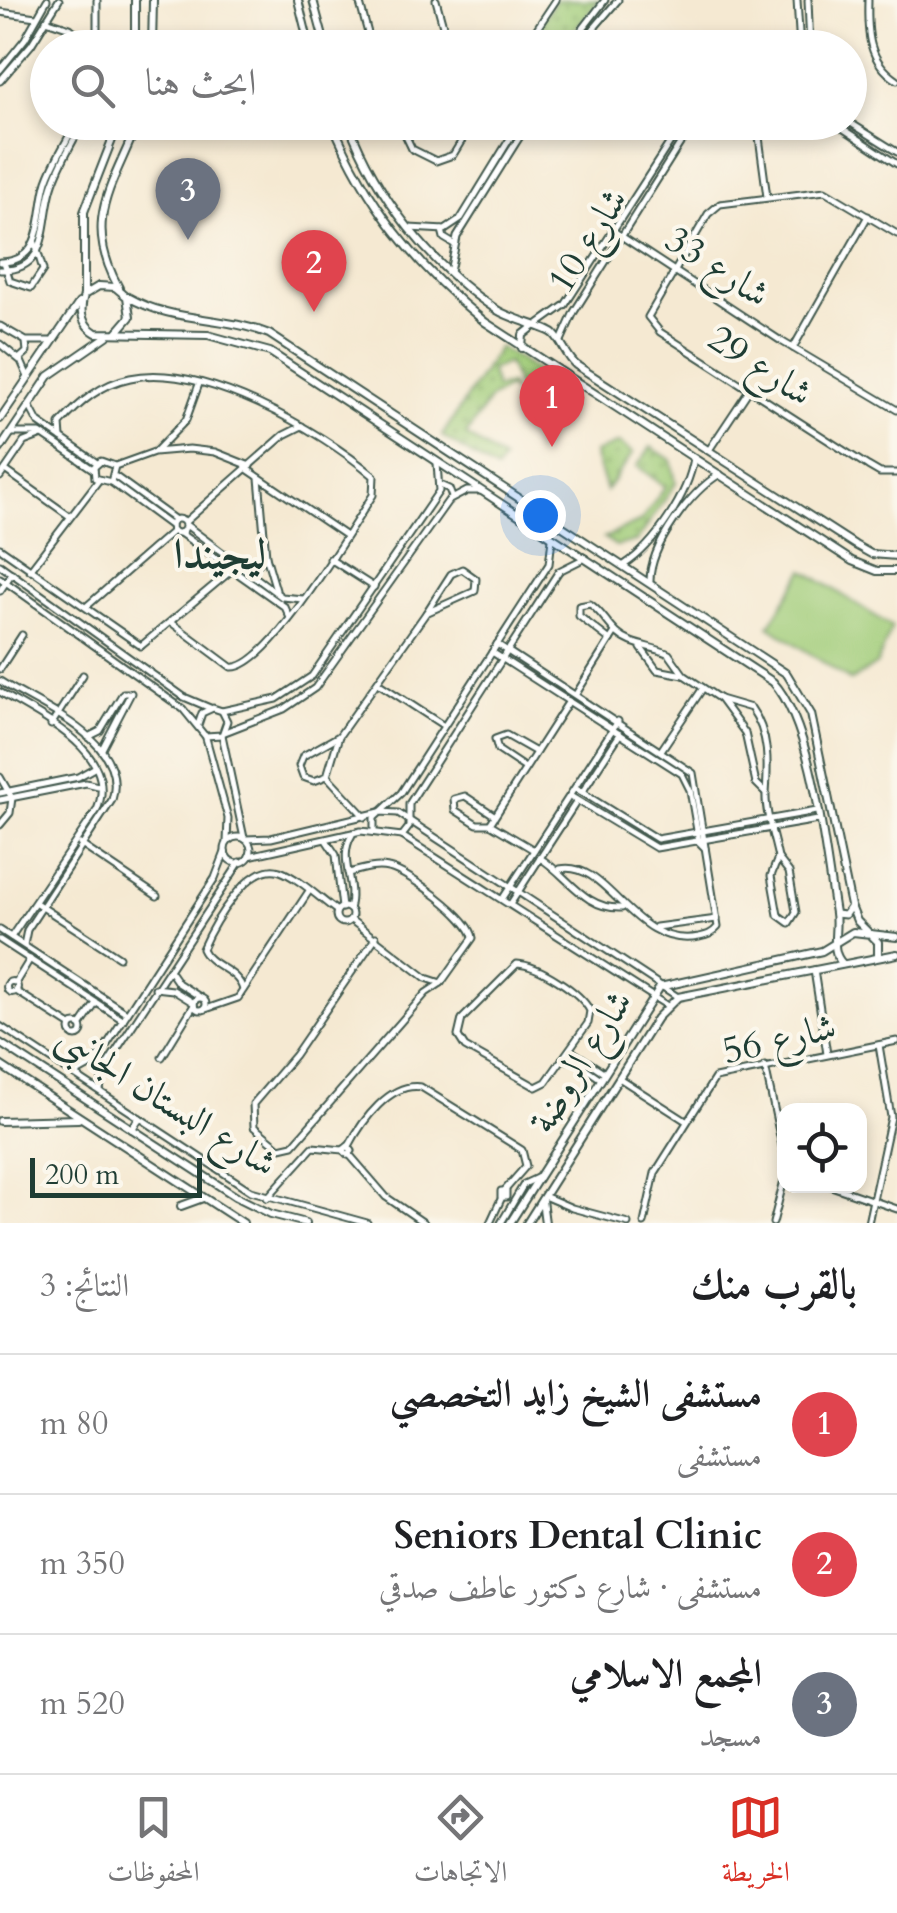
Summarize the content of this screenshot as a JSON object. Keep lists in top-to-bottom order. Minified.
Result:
{"streets":{"street":["شارع 10","شارع 33","شارع 29","شارع 56","شارع الروضة","شارع البستان الجانبى"]},"crossings":[["شارع 10","شارع 33"],["شارع 33","شارع 29"]],"districts":["ليجيندا"],"scale_bar":"200 m","page":{"search":"ابحث هنا","pins":["3","2","1"],"scale":"200 m","heading":["بالقرب منك","النتائج: 3"],"list":[{"mark":"1","name":"مستشفى الشيخ زايد التخصصي","note":"مستشفى","value":"80 m"},{"mark":"2","name":"Seniors Dental Clinic","note":"مستشفى · شارع دكتور عاطف صدقي","value":"350 m"},{"mark":"3","name":"المجمع الاسلامي","note":"مسجد","value":"520 m"}],"nav":["الخريطة","الاتجاهات","المحفوظات"]}}
